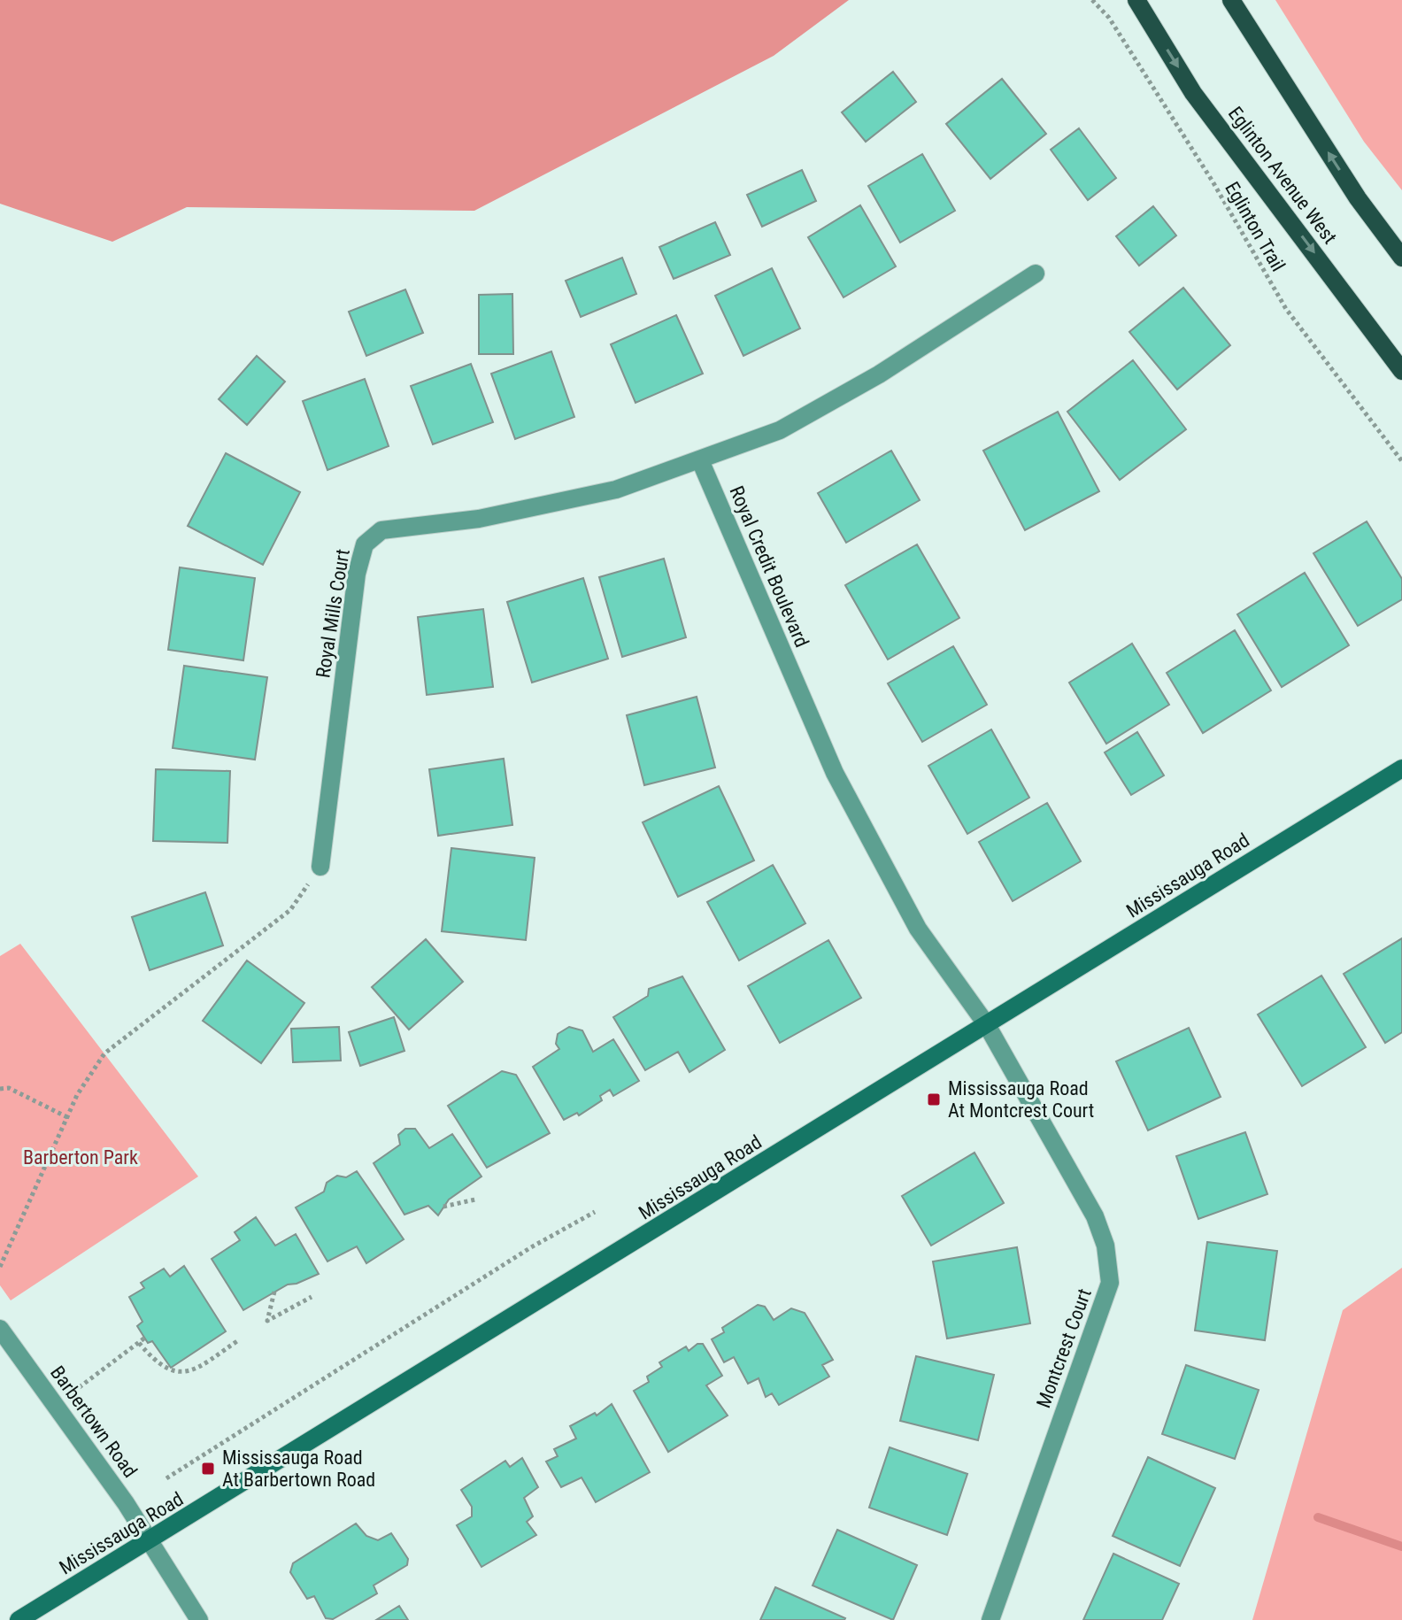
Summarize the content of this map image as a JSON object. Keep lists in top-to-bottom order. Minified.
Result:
{"streets":{"main road":["Eglinton Avenue West","Mississauga Road"],"street":["Royal Credit Boulevard","Royal Mills Court","Montcrest Court","Barbertown Road"],"path":["Eglinton Trail"]},"crossings":[["Royal Credit Boulevard","Royal Mills Court"],["Royal Credit Boulevard","Mississauga Road"],["Royal Credit Boulevard","Montcrest Court"],["Mississauga Road","Montcrest Court"],["Mississauga Road","Barbertown Road"]],"parks":["Barberton Park"],"places":{"transit":["Mississauga Road At Montcrest Court","Mississauga Road At Barbertown Road"]}}
